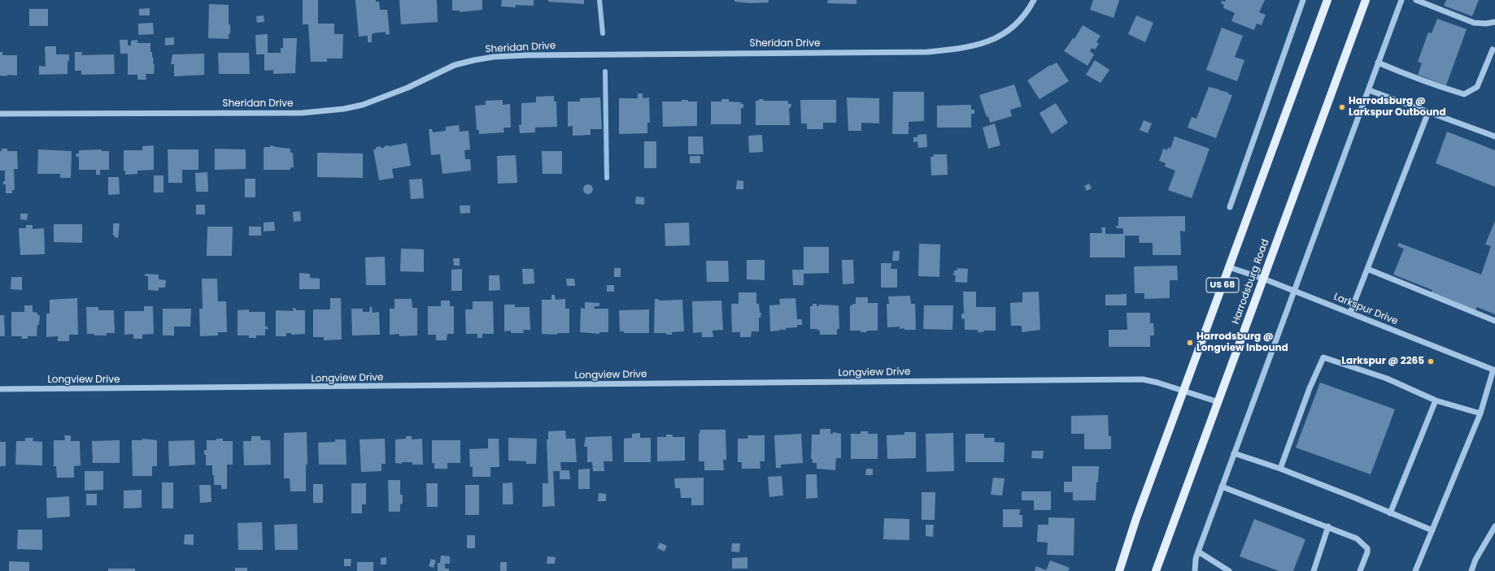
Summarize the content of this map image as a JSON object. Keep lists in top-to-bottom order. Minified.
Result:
{"streets":{"main road":["Harrodsburg Road","US 68"],"street":["Sheridan Drive","Larkspur Drive","Longview Drive"]},"crossings":[["Harrodsburg Road","Larkspur Drive"],["Harrodsburg Road","Longview Drive"],["US 68","Larkspur Drive"],["US 68","Longview Drive"]],"places":["Harrodsburg @ Larkspur Outbound","Harrodsburg @ Longview Inbound","Larkspur @ 2265"]}
